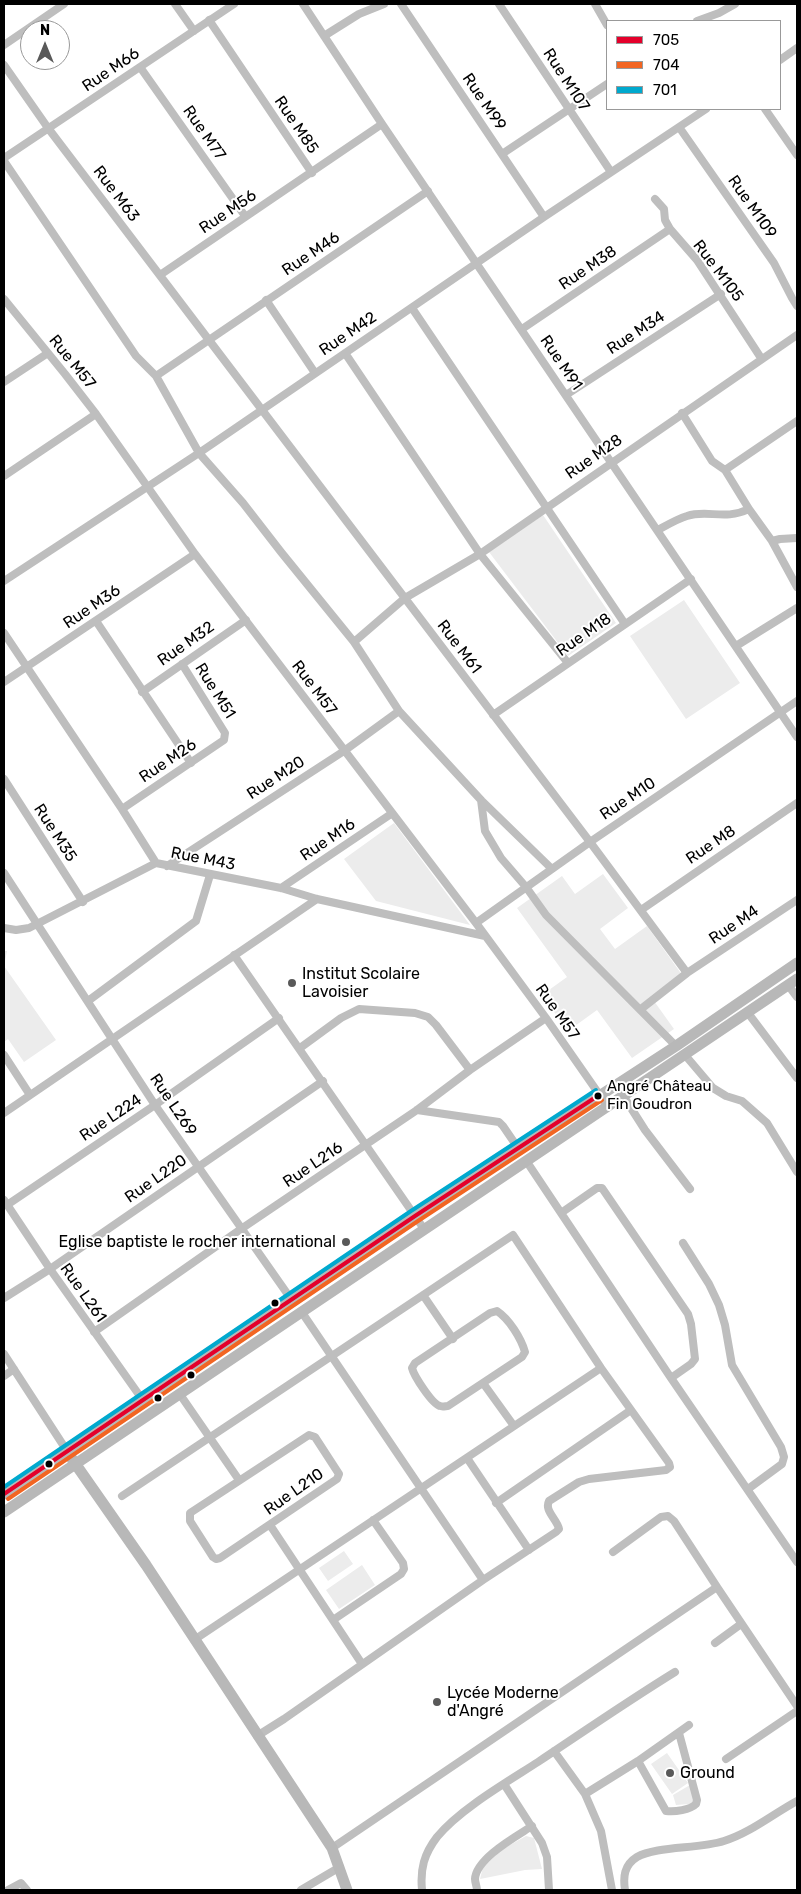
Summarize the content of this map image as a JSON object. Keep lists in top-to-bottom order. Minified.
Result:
{"streets":{"street":["Rue M66","Rue M107","Rue M99","Rue M85","Rue M77","Rue M63","Rue M109","Rue M56","Rue M46","Rue M38","Rue M105","Rue M34","Rue M42","Rue M57","Rue M91","Rue M28","Rue M36","Rue M18","Rue M32","Rue M61","Rue M51","Rue M26","Rue M20","Rue M10","Rue M35","Rue M16","Rue M8","Rue M43","Rue M4","Rue L269","Rue L224","Rue L216","Rue L220","Rue L261","Rue L210"]},"crossings":[["Rue M66","Rue M85"],["Rue M66","Rue M77"],["Rue M66","Rue M63"],["Rue M107","Rue M42"],["Rue M99","Rue M42"],["Rue M85","Rue M56"],["Rue M85","Rue M91"],["Rue M77","Rue M56"],["Rue M63","Rue M56"],["Rue M63","Rue M46"],["Rue M63","Rue M61"],["Rue M109","Rue M42"],["Rue M46","Rue M91"],["Rue M46","Rue M61"],["Rue M38","Rue M105"],["Rue M38","Rue M91"],["Rue M105","Rue M34"],["Rue M105","Rue M28"],["Rue M34","Rue M91"],["Rue M42","Rue M57"],["Rue M42","Rue M91"],["Rue M42","Rue M61"],["Rue M57","Rue M36"],["Rue M57","Rue M32"],["Rue M57","Rue M20"],["Rue M57","Rue M10"],["Rue M57","Rue M16"],["Rue M57","Rue M43"],["Rue M57","Rue L216"],["Rue M91","Rue M28"],["Rue M91","Rue M18"],["Rue M91","Rue M10"],["Rue M28","Rue M61"],["Rue M36","Rue M43"],["Rue M18","Rue M61"],["Rue M32","Rue M51"],["Rue M61","Rue M10"],["Rue M61","Rue M8"],["Rue M61","Rue M4"],["Rue M51","Rue M26"],["Rue M26","Rue M43"],["Rue M20","Rue M43"],["Rue M16","Rue M43"],["Rue L269","Rue L224"],["Rue L269","Rue L216"],["Rue L269","Rue L220"],["Rue L224","Rue L261"],["Rue L216","Rue L261"],["Rue L220","Rue L261"]],"places":["Institut Scolaire Lavoisier","Angré Château Fin Goudron","Eglise baptiste le rocher international","Lycée Moderne d'Angré","Ground"],"lines":["transit line 701","transit line 705","transit line 704"],"legend":["705","704","701"],"north":"top"}
